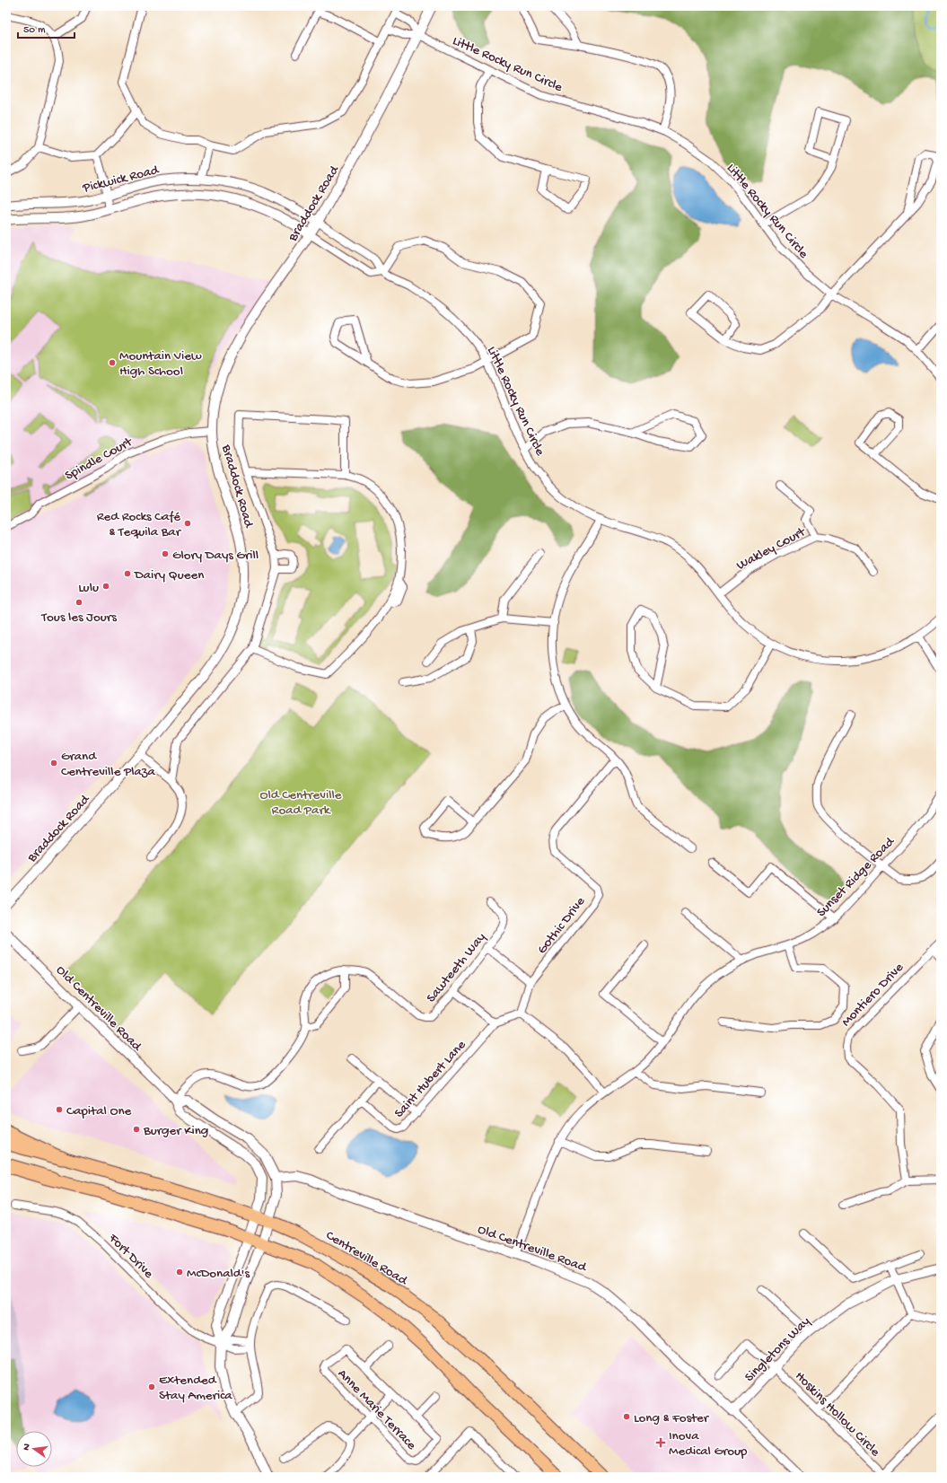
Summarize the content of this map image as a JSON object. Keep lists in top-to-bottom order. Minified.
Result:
{"streets":{"highway":["Centreville Road"],"street":["Little Rocky Run Circle","Pickwick Road","Braddock Road","Spindle Court","Wakley Court","Sunset Ridge Road","Gothic Drive","Sawteeth Way","Montiero Drive","Old Centreville Road","Saint Hubert Lane","Fort Drive","Singletons Way","Anne Marie Terrace","Hoskins Hollow Circle"]},"crossings":[["Little Rocky Run Circle","Pickwick Road"],["Little Rocky Run Circle","Braddock Road"],["Little Rocky Run Circle","Wakley Court"],["Pickwick Road","Braddock Road"],["Braddock Road","Spindle Court"],["Sunset Ridge Road","Old Centreville Road"],["Sawteeth Way","Old Centreville Road"],["Old Centreville Road","Fort Drive"],["Old Centreville Road","Centreville Road"],["Old Centreville Road","Singletons Way"],["Singletons Way","Hoskins Hollow Circle"]],"parks":["Old Centreville Road Park"],"places":{"other":["Mountain View High School","Red Rocks Café & Tequila Bar","Glory Days Grill","Dairy Queen","Lulu","Tous les Jours","Grand Centreville Plaza","Capital One","Burger King","McDonald's","Extended Stay America","Long & Foster"],"health":["Inova Medical Group"]},"scale_bar":"50 m","north":"left"}
